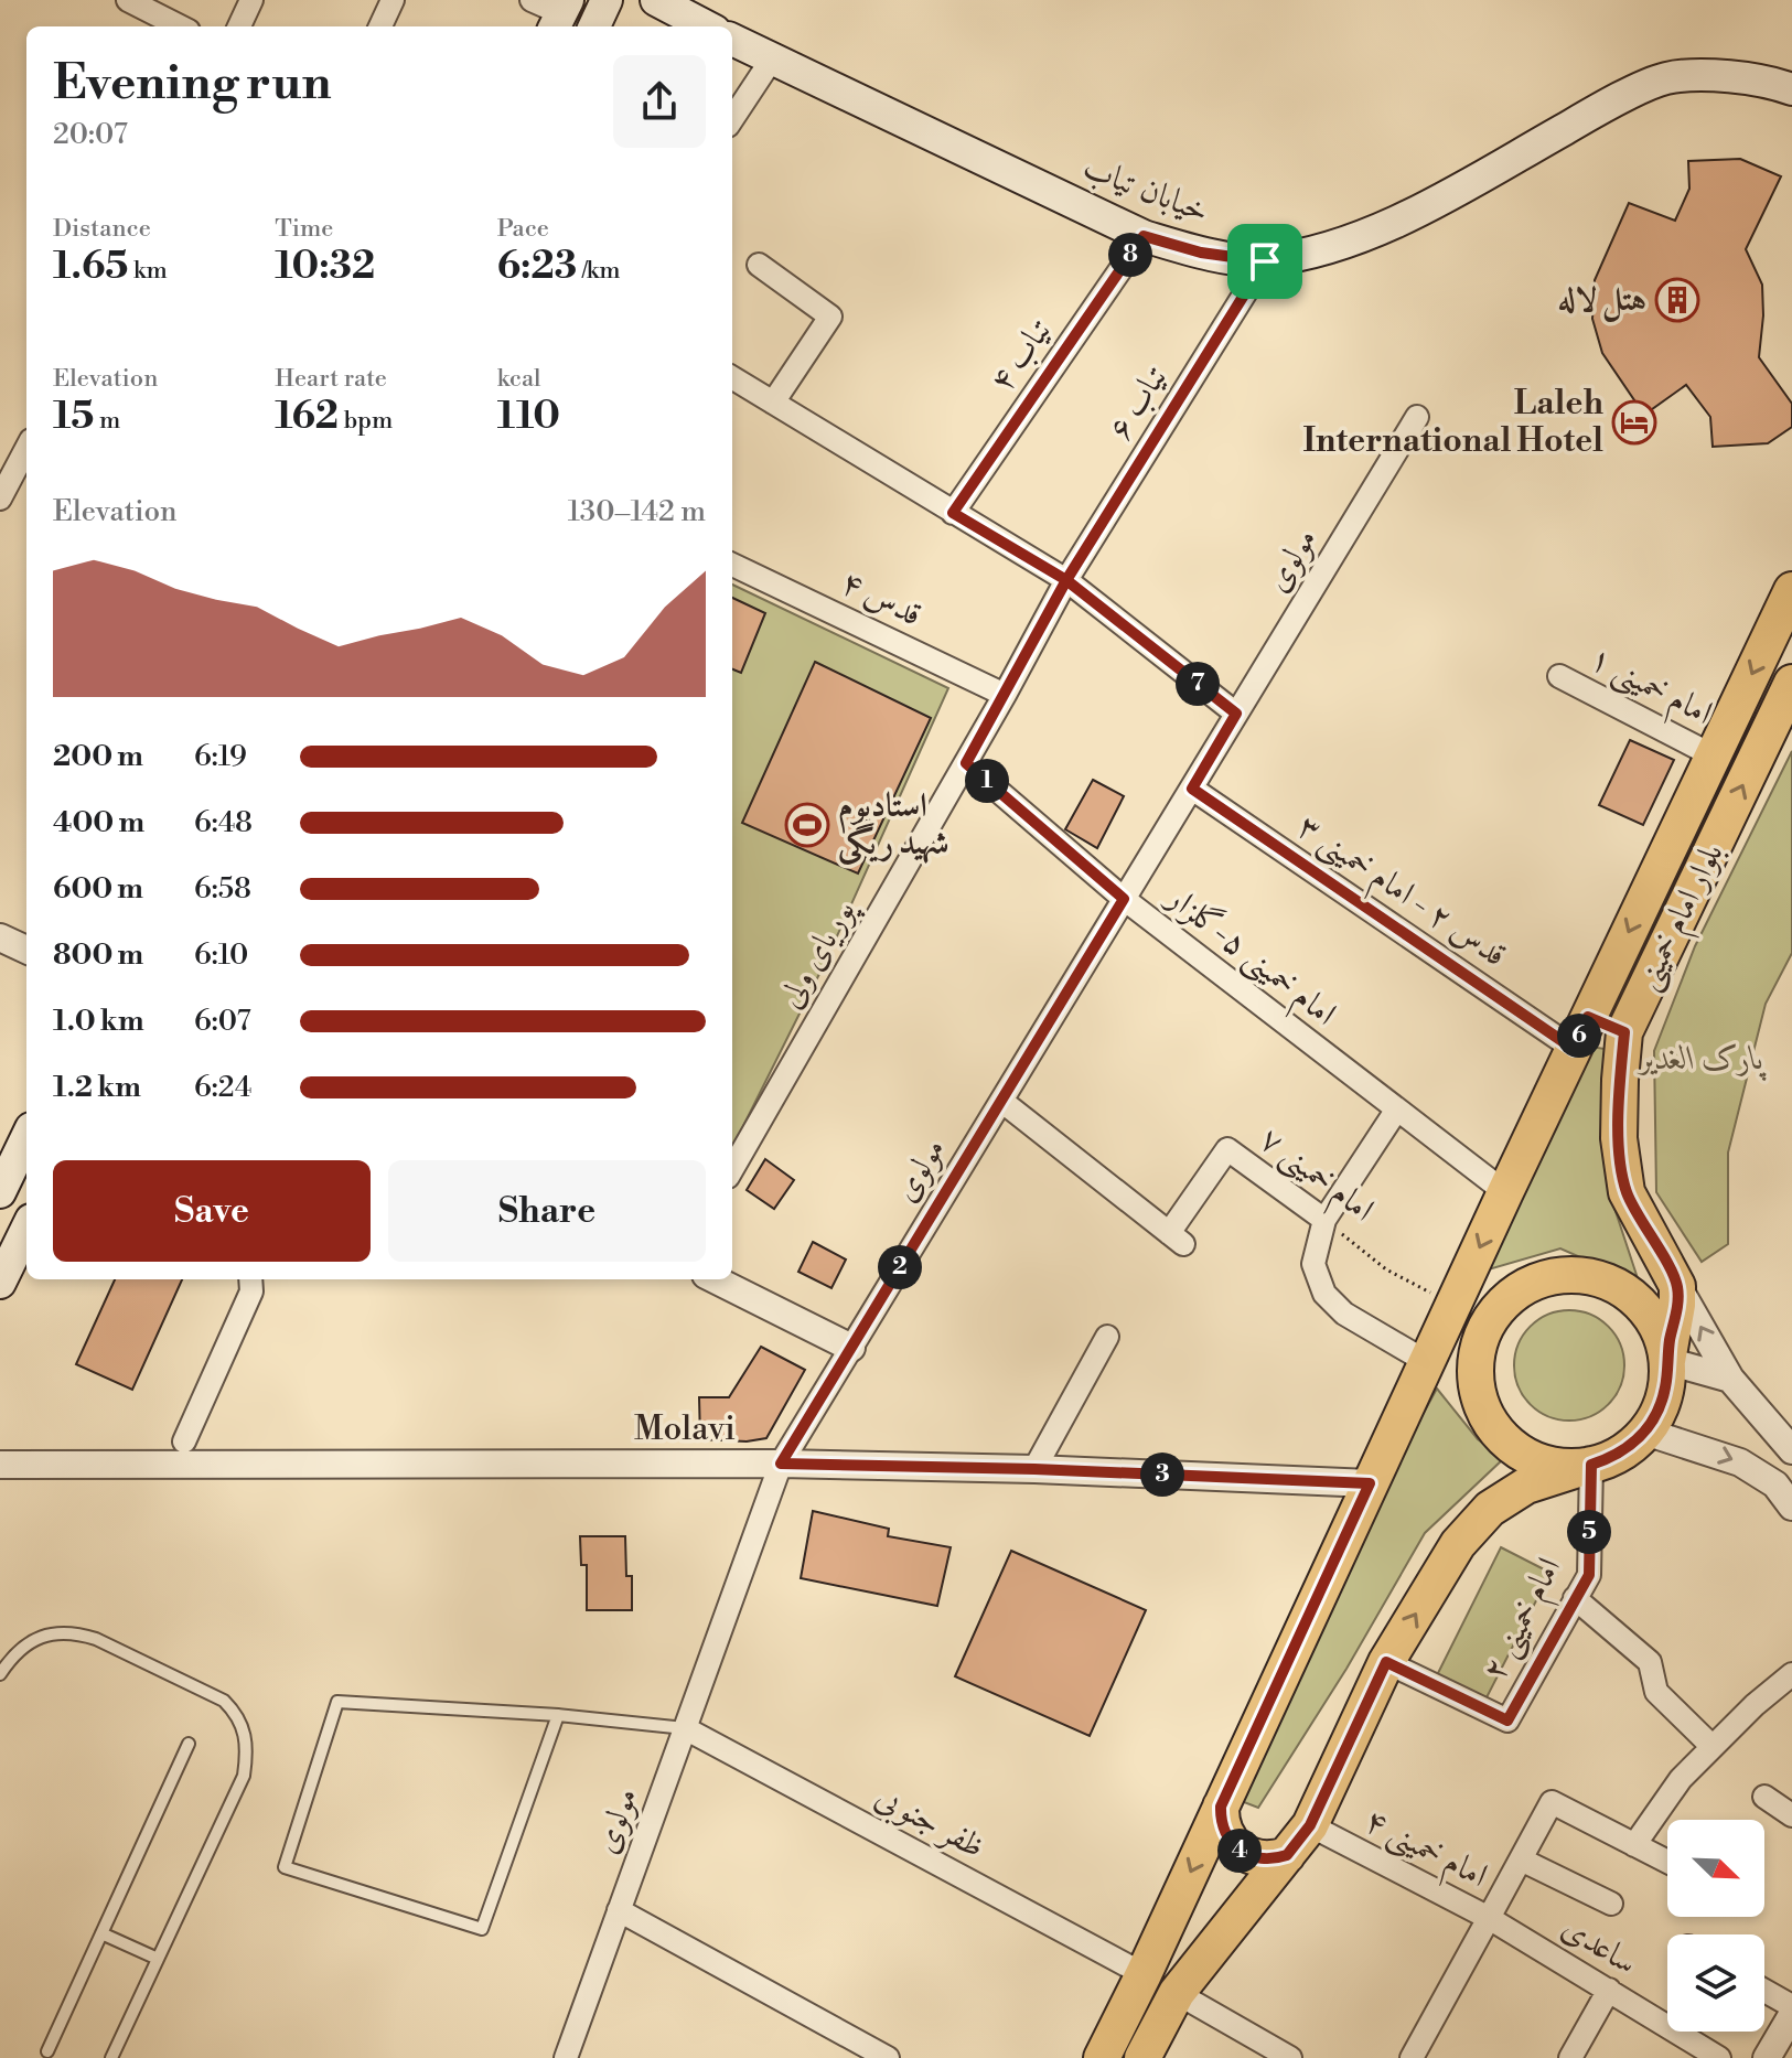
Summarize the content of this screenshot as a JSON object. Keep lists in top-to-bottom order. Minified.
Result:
{"streets":{"main road":["خیابان تیاب","بلوار امام خمینی"],"street":["تیاب ۴","تیاب ۶","مولوی","قدس ۴","امام خمینی ۱","قدس ۲ - امام خمینی ۳","پوریای ولی","امام خمینی ۵-گلزار","امام خمینی ۷","Molavi","امام خمینی ۲","ظفر جنوبی","امام خمینی ۴","ساعدی"]},"crossings":[["خیابان تیاب","تیاب ۴"],["خیابان تیاب","تیاب ۶"],["تیاب ۶","پوریای ولی"],["مولوی","قدس ۲ - امام خمینی ۳"],["مولوی","امام خمینی ۵-گلزار"],["مولوی","امام خمینی ۷"],["مولوی","Molavi"],["مولوی","ظفر جنوبی"],["قدس ۴","پوریای ولی"],["پوریای ولی","امام خمینی ۵-گلزار"],["امام خمینی ۴","ساعدی"]],"parks":["پارک الغدیر"],"places":{"building":["هتل لاله"],"hotel":["Laleh International Hotel"],"sports":["استادیوم شهید ریگی"]},"north":"bottom right","page":{"heading":["Evening run","20:07"],"stats":[["Distance","1.65 km"],["Time","10:32"],["Pace","6:23 /km"],["Elevation","15 m"],["Heart rate","162 bpm"],["kcal","110"]],"pins":["8","7","1","6","2","3","5","4"],"chart":["Elevation","130–142 m"],"list":[{"name":"200 m","note":"6:19"},{"name":"400 m","note":"6:48"},{"name":"600 m","note":"6:58"},{"name":"800 m","note":"6:10"},{"name":"1.0 km","note":"6:07"},{"name":"1.2 km","note":"6:24"}],"buttons":["Save","Share"]}}
